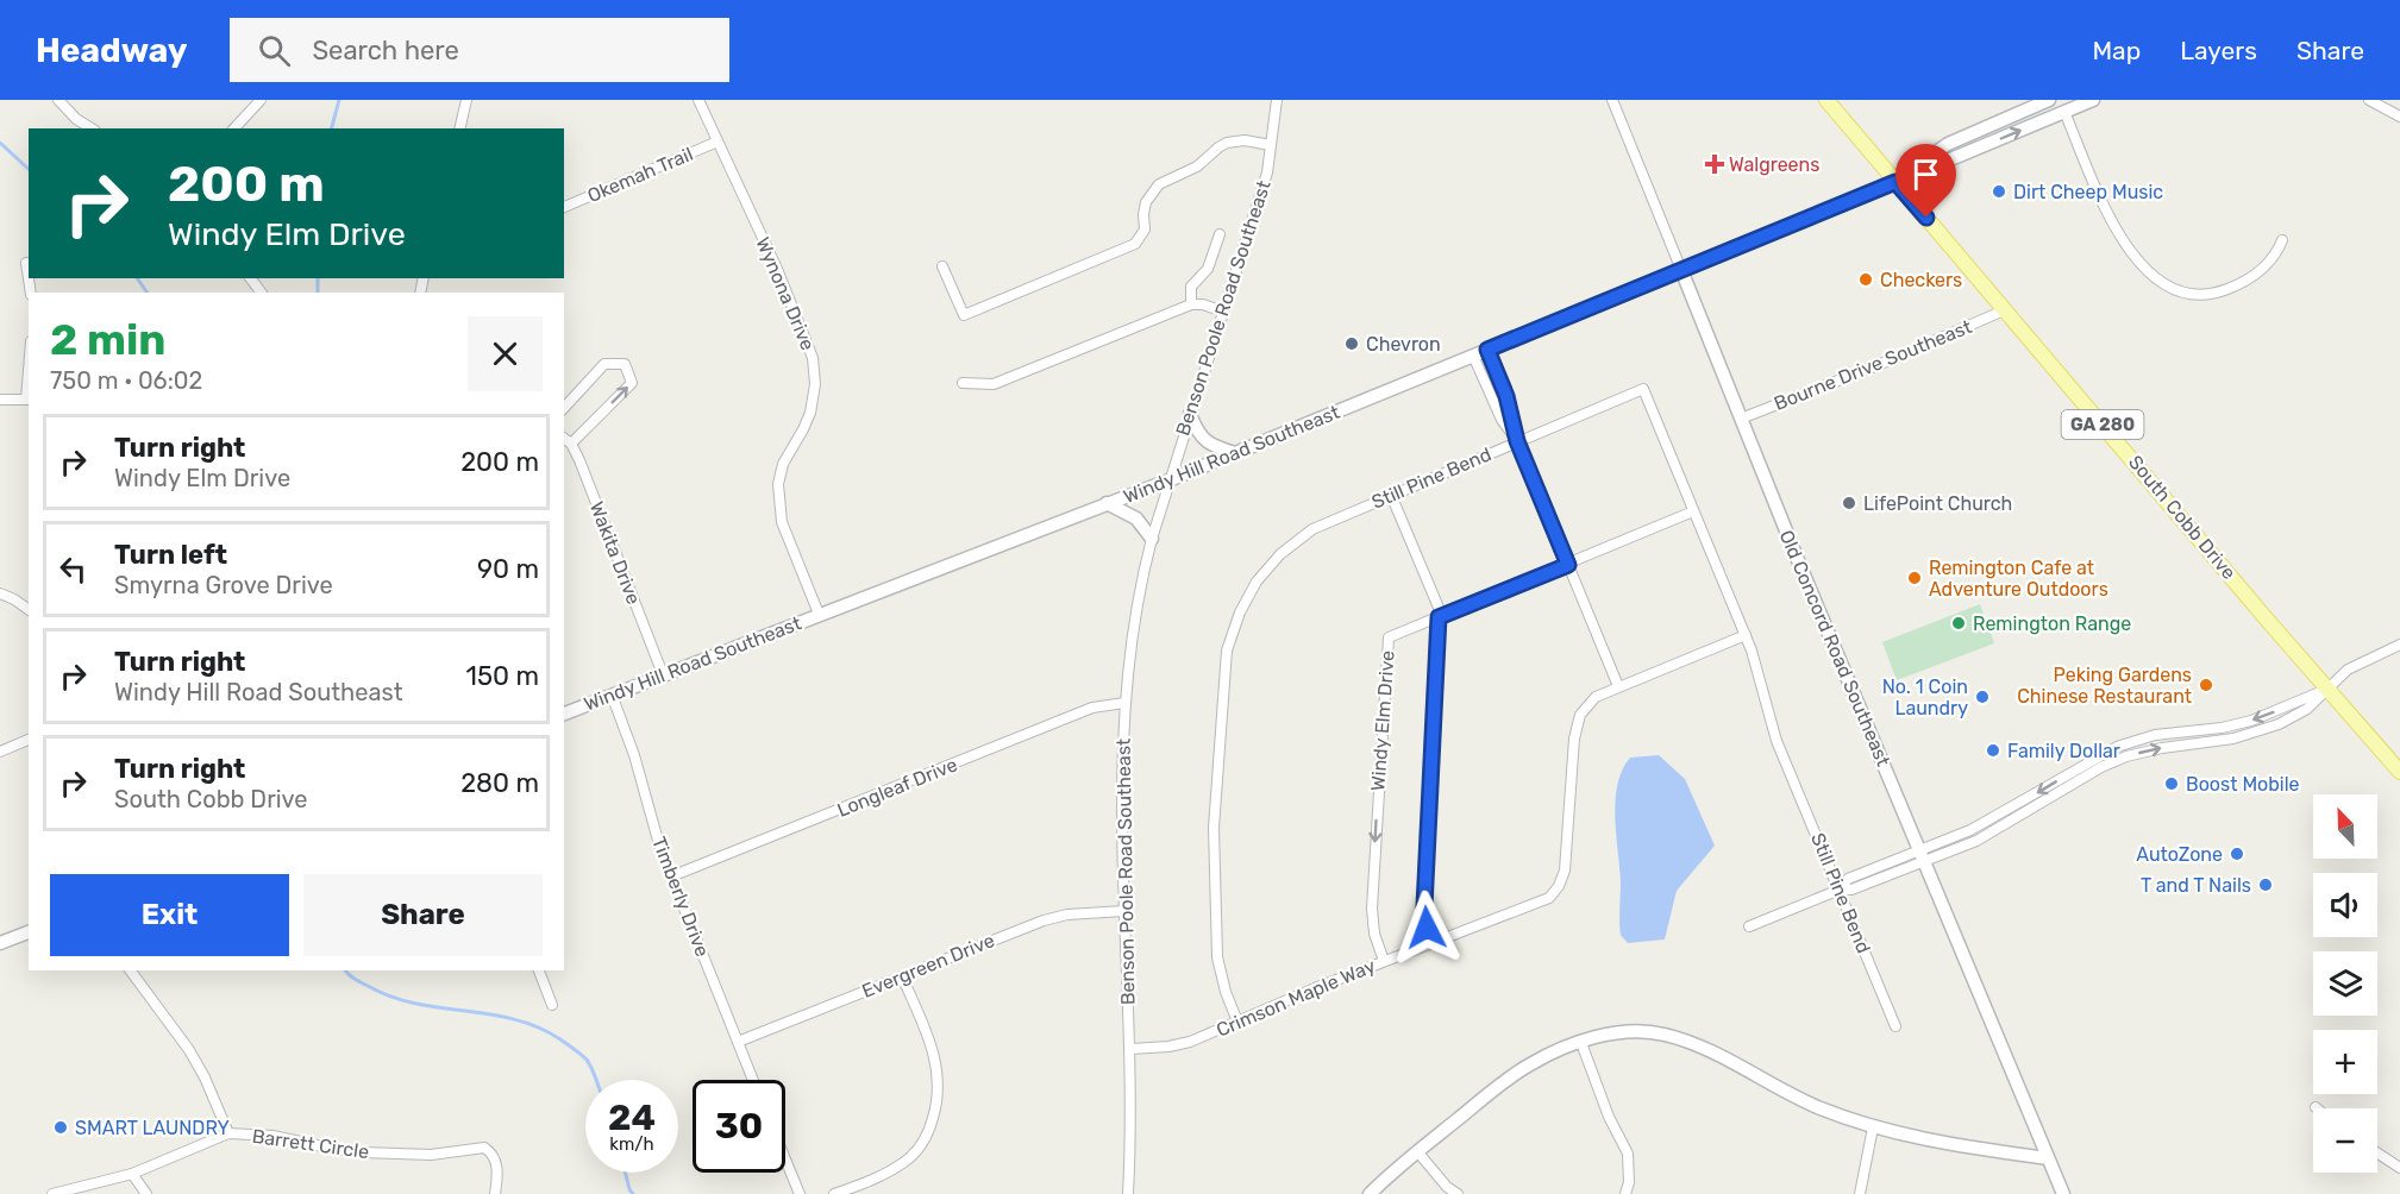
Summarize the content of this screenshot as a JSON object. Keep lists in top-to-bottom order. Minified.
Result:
{"streets":{"main road":["GA 280","Windy Hill Road Southeast","South Cobb Drive","Old Concord Road Southeast"],"street":["Okemah Trail","Wynona Drive","Benson Poole Road Southeast","Bourne Drive Southeast","Still Pine Bend","Wakita Drive","Windy Elm Drive","Longleaf Drive","Timberly Drive","Evergreen Drive","Crimson Maple Way","Barrett Circle"]},"crossings":[["Okemah Trail","Wynona Drive"],["Wynona Drive","Windy Hill Road Southeast"],["Benson Poole Road Southeast","Windy Hill Road Southeast"],["Benson Poole Road Southeast","Longleaf Drive"],["Benson Poole Road Southeast","Evergreen Drive"],["Benson Poole Road Southeast","Crimson Maple Way"],["Bourne Drive Southeast","South Cobb Drive"],["Bourne Drive Southeast","Old Concord Road Southeast"],["Windy Hill Road Southeast","South Cobb Drive"],["Windy Hill Road Southeast","Wakita Drive"],["Windy Hill Road Southeast","Old Concord Road Southeast"],["Windy Hill Road Southeast","Timberly Drive"],["Still Pine Bend","Windy Elm Drive"],["Still Pine Bend","Crimson Maple Way"],["Windy Elm Drive","Crimson Maple Way"],["Longleaf Drive","Timberly Drive"],["Timberly Drive","Evergreen Drive"]],"places":{"health":["Walgreens"],"other":["Dirt Cheep Music","Checkers","Chevron","LifePoint Church","Remington Cafe at Adventure Outdoors","Remington Range","Peking Gardens Chinese Restaurant","No. 1 Coin Laundry","Family Dollar","Boost Mobile","AutoZone","T and T Nails","SMART LAUNDRY"]},"north":"top left","page":{"header":"Headway","search":"Search here","nav":["Map","Layers","Share"],"turn":["200 m","Windy Elm Drive"],"heading":["2 min","750 m · 06:02"],"list":[{"name":"Turn right","note":"Windy Elm Drive","value":"200 m"},{"name":"Turn left","note":"Smyrna Grove Drive","value":"90 m"},{"name":"Turn right","note":"Windy Hill Road Southeast","value":"150 m"},{"name":"Turn right","note":"South Cobb Drive","value":"280 m"}],"map_buttons":["+","−"],"buttons":["Exit","Share"],"speed":"24 km/h","limit":"30"}}
